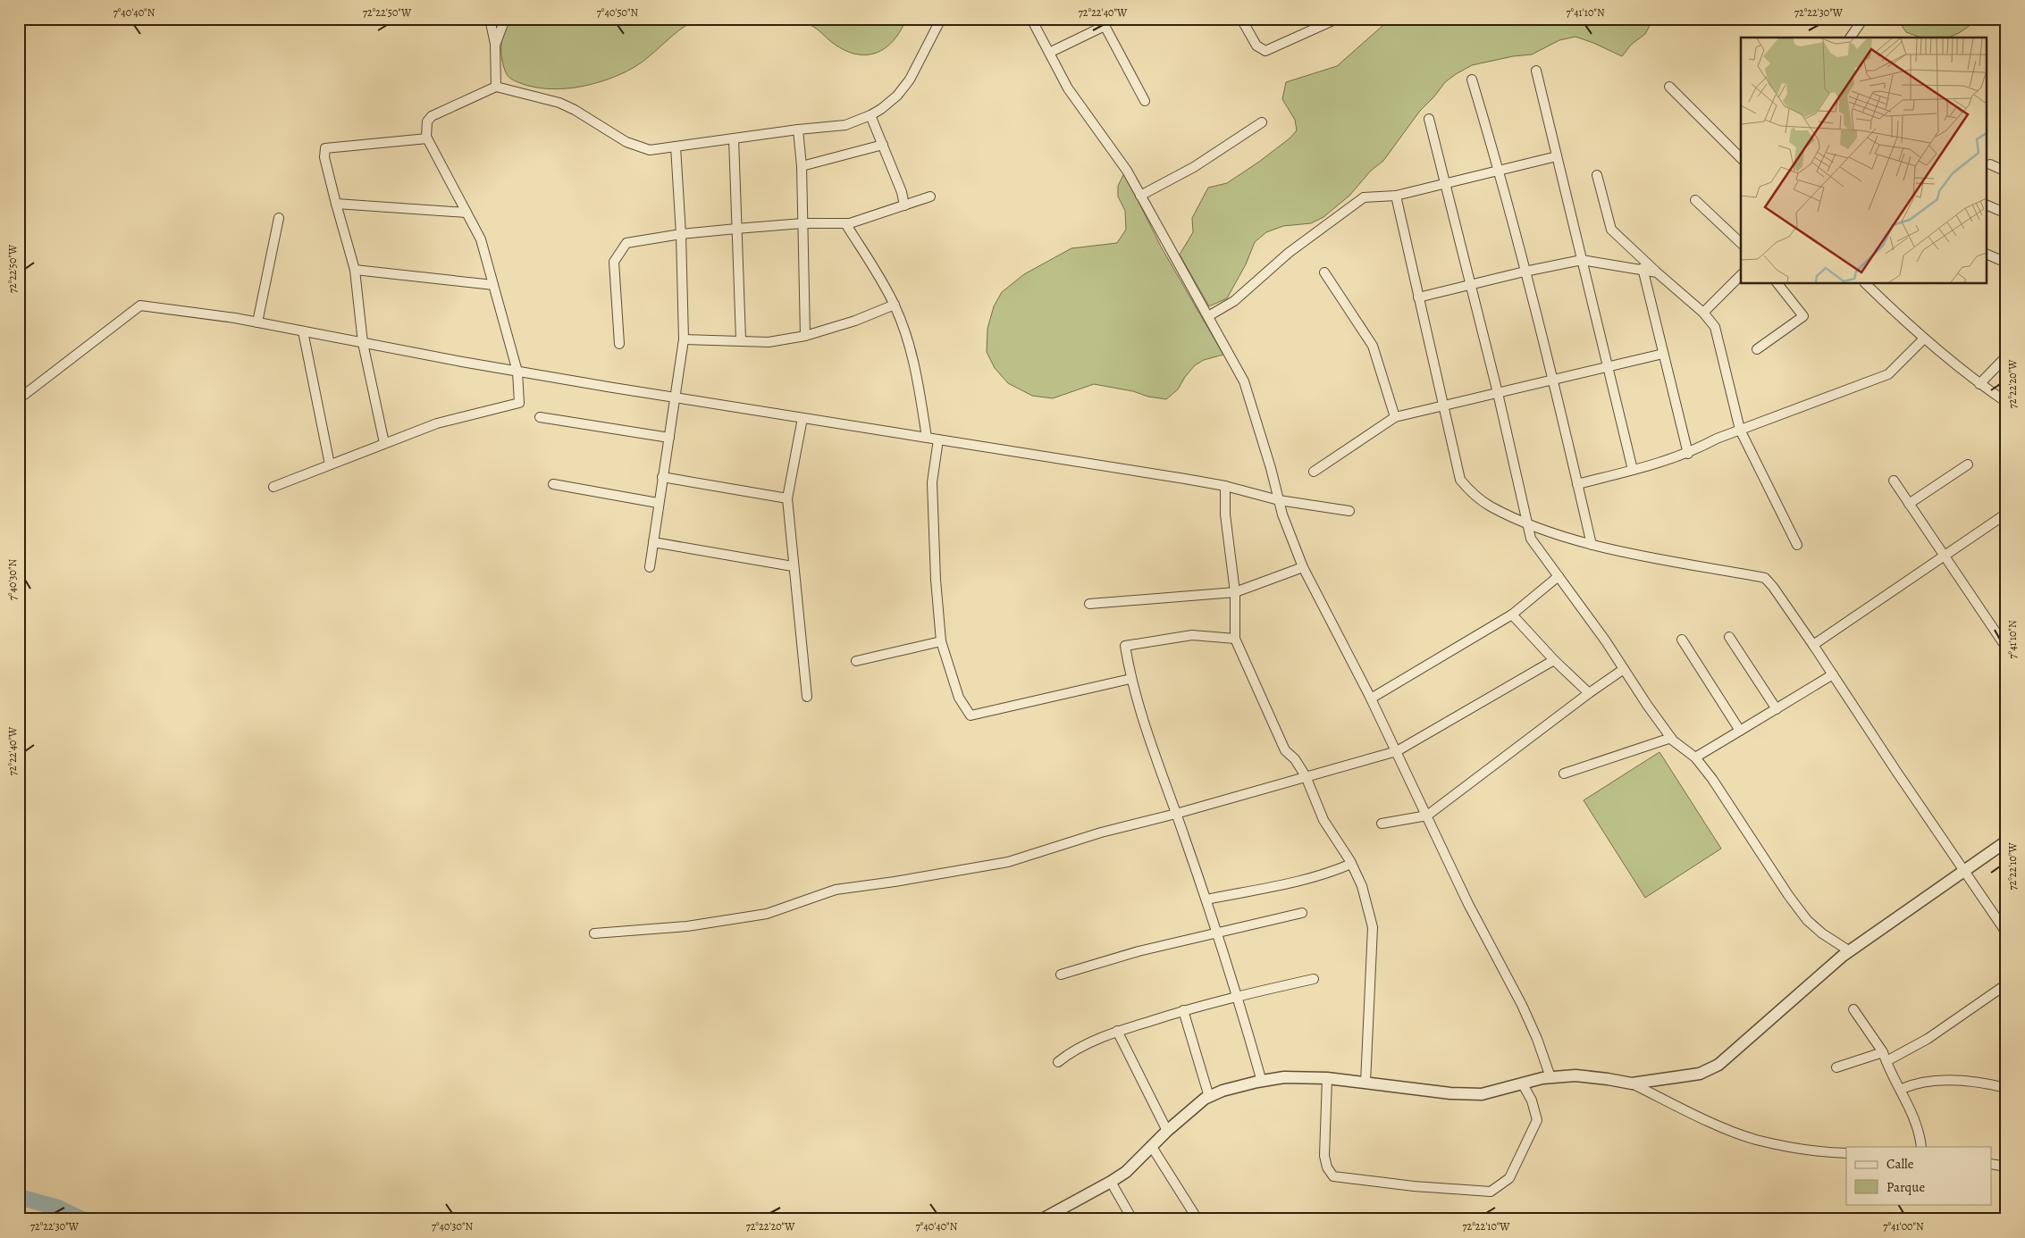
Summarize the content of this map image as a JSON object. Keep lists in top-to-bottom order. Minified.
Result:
{"legend":["Calle","Parque"],"coordinates":["7°40'40\"N","72°22'50\"W","7°40'50\"N","72°22'40\"W","7°41'10\"N","72°22'30\"W","72°22'20\"W","7°40'30\"N","72°22'10\"W","7°41'00\"N"]}
